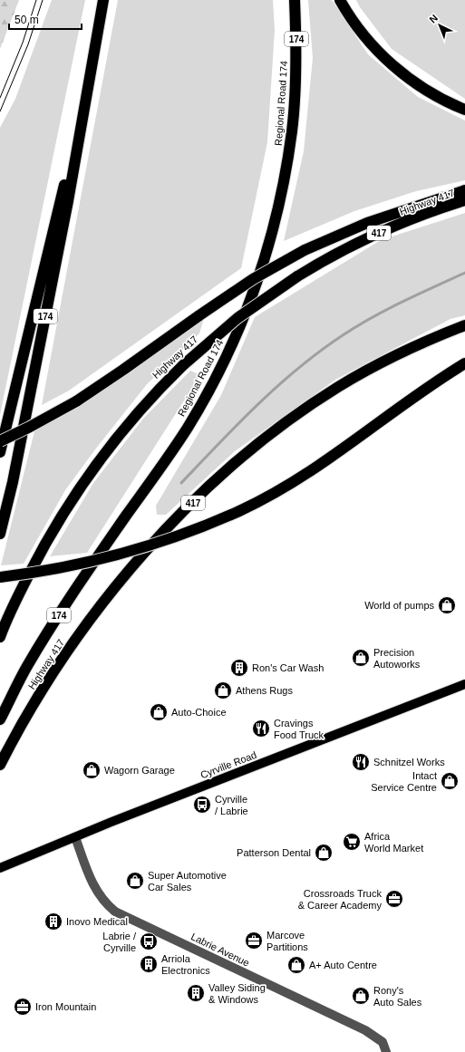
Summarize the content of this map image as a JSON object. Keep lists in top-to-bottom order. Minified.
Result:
{"streets":{"highway":["174","Regional Road 174","Highway 417","417"],"main road":["Cyrville Road"],"street":["Labrie Avenue"]},"crossings":[["Cyrville Road","Labrie Avenue"]],"places":{"shop":["World of pumps","Precision Autoworks","Athens Rugs","Auto-Choice","Wagorn Garage","Intact Service Centre","Patterson Dental","Super Automotive Car Sales","A+ Auto Centre","Rony's Auto Sales"],"building":["Ron's Car Wash","Inovo Medical","Arriola Electronics","Valley Siding & Windows"],"restaurant":["Cravings Food Truck","Schnitzel Works"],"bus stop":["Cyrville / Labrie","Labrie / Cyrville"],"supermarket":["Africa World Market"],"office":["Crossroads Truck & Career Academy","Marcove Partitions","Iron Mountain"]},"scale_bar":"50 m","north":"top left"}
